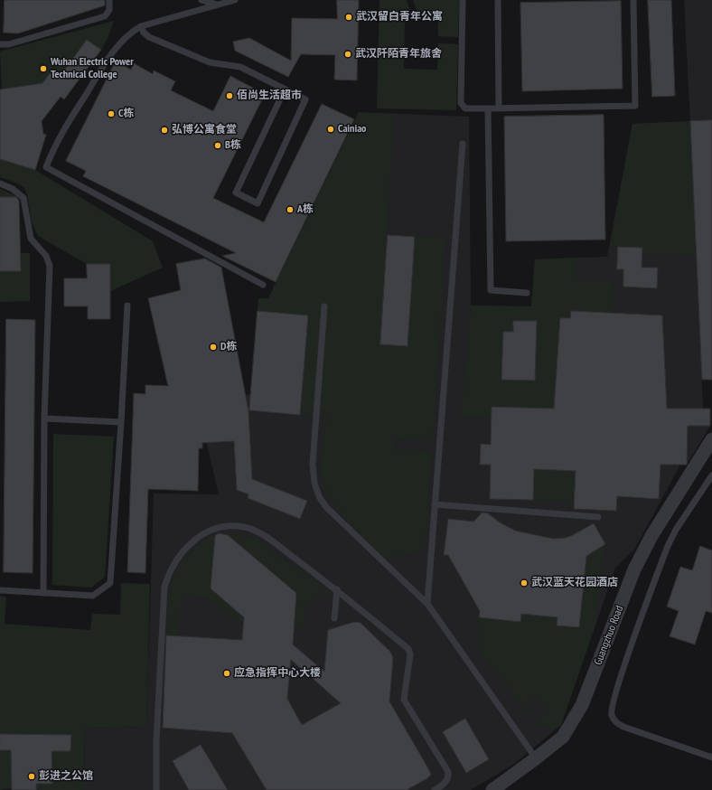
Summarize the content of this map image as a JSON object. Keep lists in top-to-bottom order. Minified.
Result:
{"streets":{"street":["Guangzhuo Road"]},"places":["武汉留白青年公寓","武汉阡陌青年旅舍","Wuhan Electric Power Technical College","佰尚生活超市","C栋","Cainiao","弘博公寓食堂","B栋","A栋","D栋","武汉蓝天花园酒店","应急指挥中心大楼","彭进之公馆"]}
